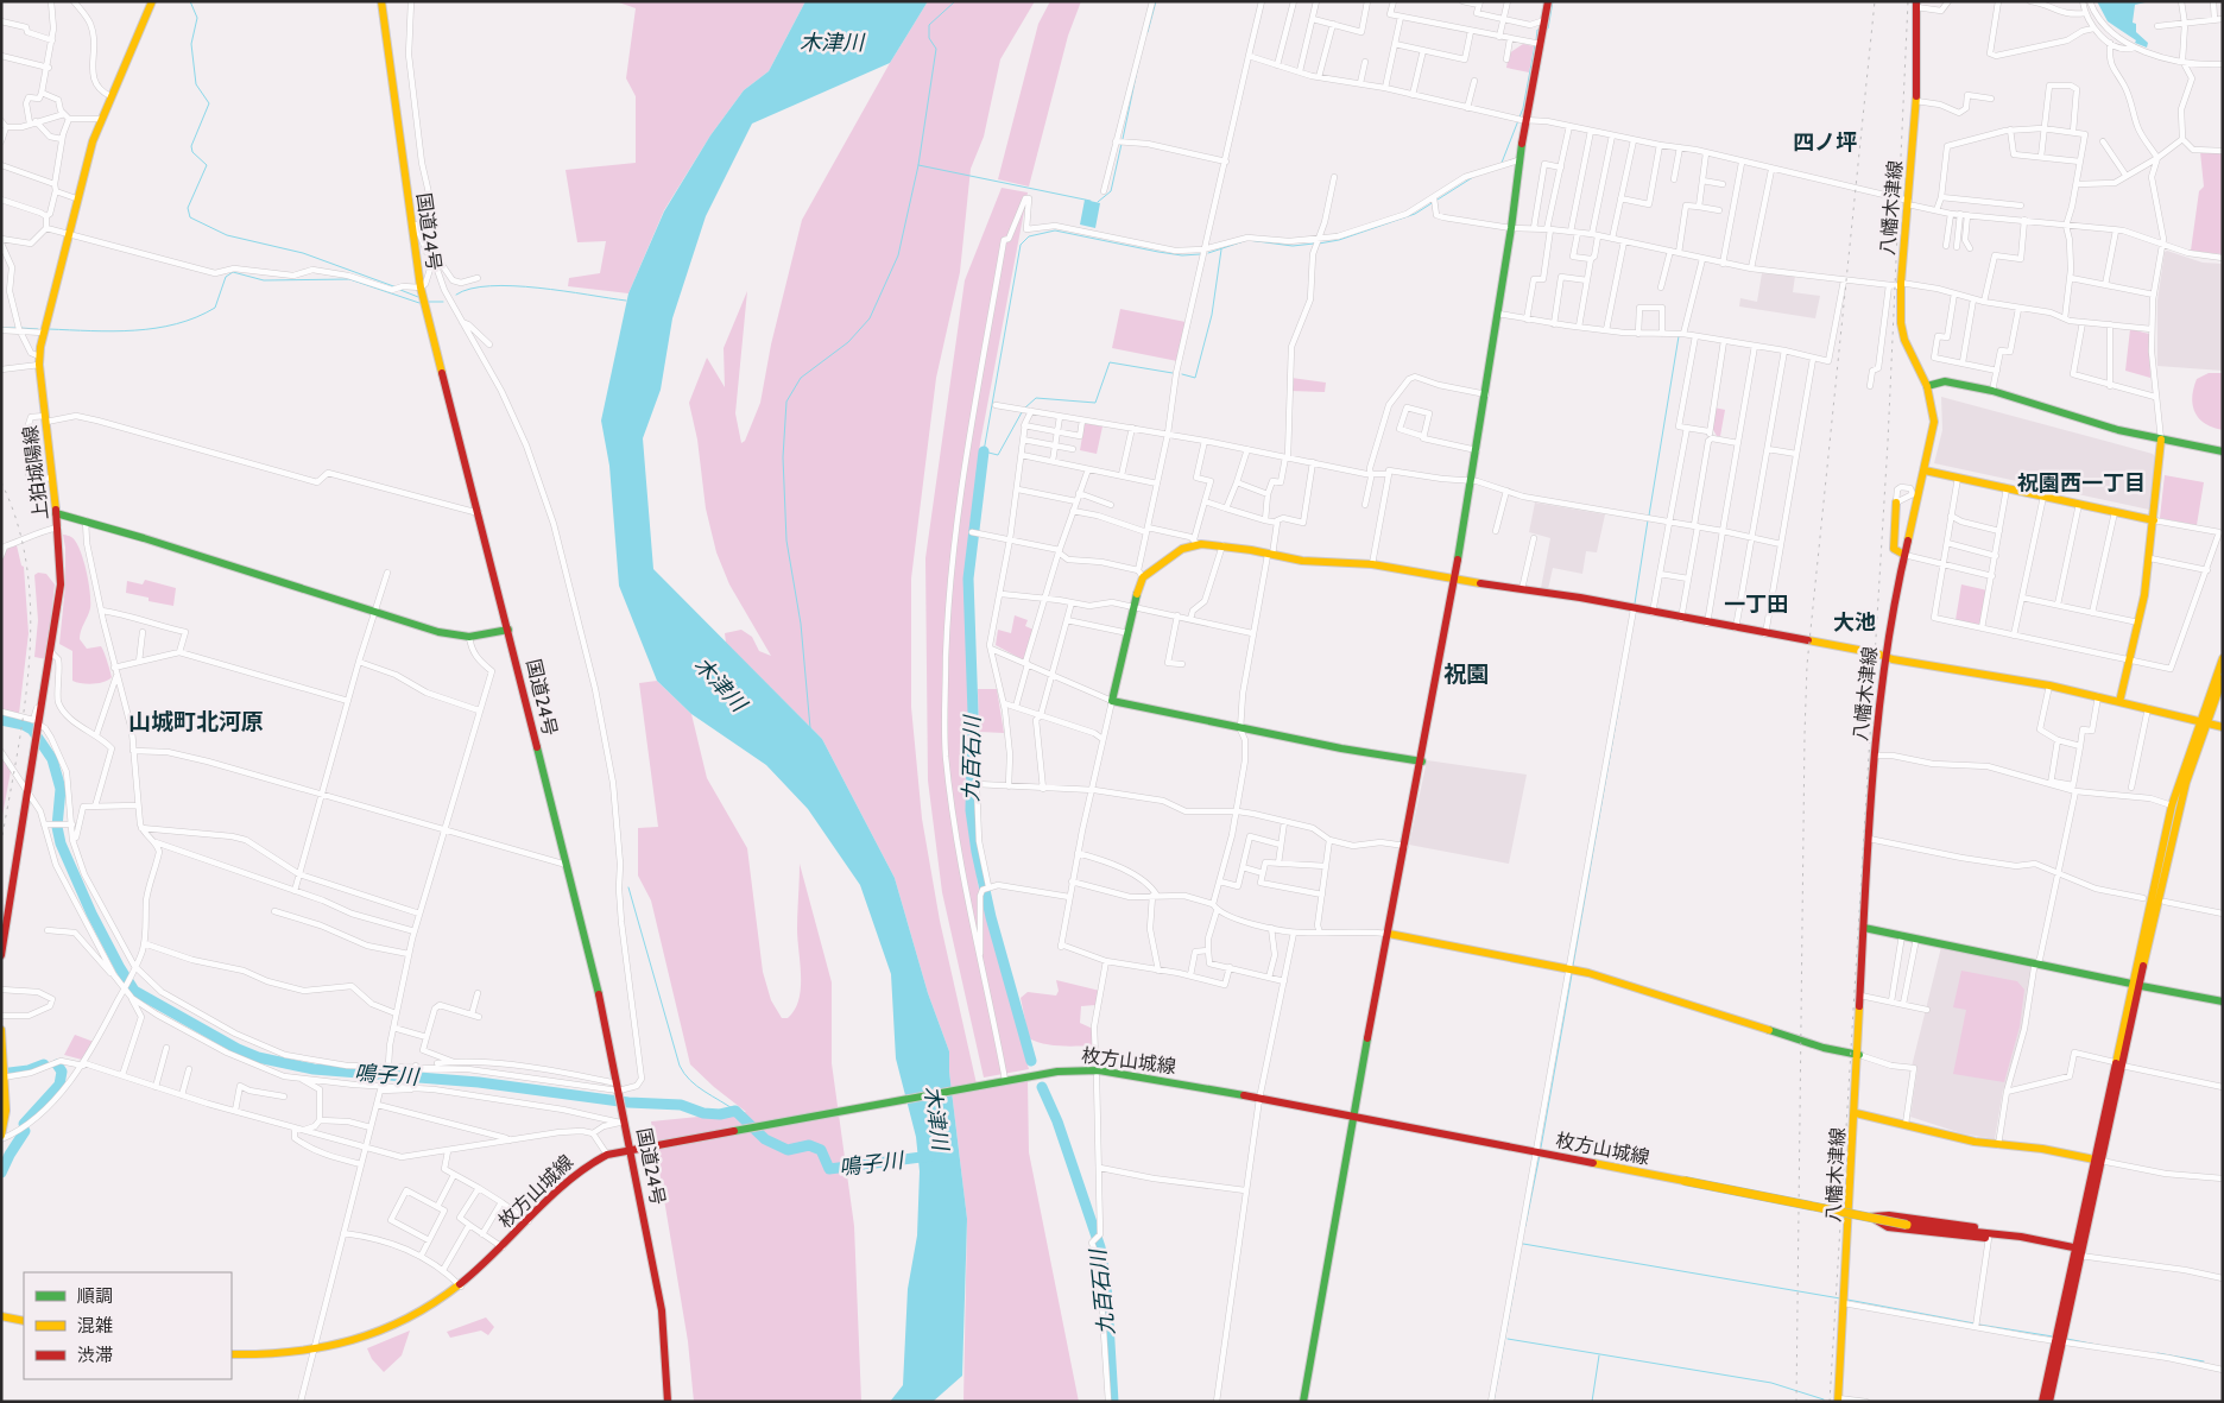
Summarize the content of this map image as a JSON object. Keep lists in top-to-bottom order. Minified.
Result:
{"streets":{"main road":["八幡木津線","国道24号","上狛城陽線","枚方山城線"]},"crossings":[["国道24号","枚方山城線"]],"districts":["四ノ坪","祝園西一丁目","一丁田","大池","祝園","山城町北河原"],"water":["木津川","九百石川","鳴子川"],"legend":["順調","混雑","渋滞"]}
